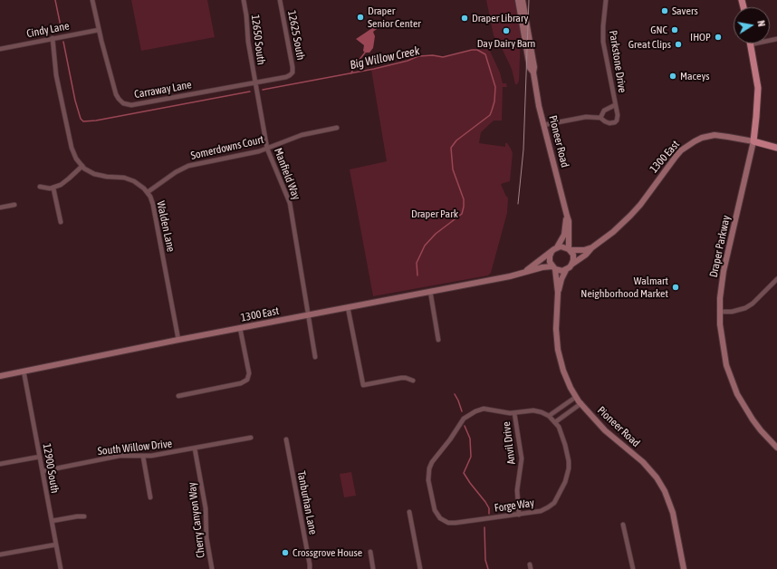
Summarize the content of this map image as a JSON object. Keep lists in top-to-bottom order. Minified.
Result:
{"streets":{"main road":["Pioneer Road","1300 East","Draper Parkway"],"street":["Cindy Lane","12625 South","12650 South","Parkstone Drive","Carraway Lane","Somerdowns Court","Manfield Way","Walden Lane","Anvil Drive","South Willow Drive","12900 South","Tanburhan Lane","Forge Way","Cherry Canyon Way"]},"crossings":[["Cindy Lane","Carraway Lane"],["Cindy Lane","Walden Lane"],["12625 South","Carraway Lane"],["12650 South","Carraway Lane"],["12650 South","Manfield Way"],["Carraway Lane","Manfield Way"],["Pioneer Road","1300 East"],["Somerdowns Court","Manfield Way"],["Somerdowns Court","Walden Lane"],["1300 East","Manfield Way"],["1300 East","Walden Lane"],["1300 East","Draper Parkway"],["1300 East","12900 South"],["Anvil Drive","Forge Way"],["South Willow Drive","12900 South"],["South Willow Drive","Cherry Canyon Way"]],"water":["Big Willow Creek"],"parks":["Draper Park"],"places":["Savers","Draper Senior Center","Draper Library","GNC","Day Dairy Barn","IHOP","Great Clips","Maceys","Walmart Neighborhood Market","Crossgrove House"],"north":"right"}
